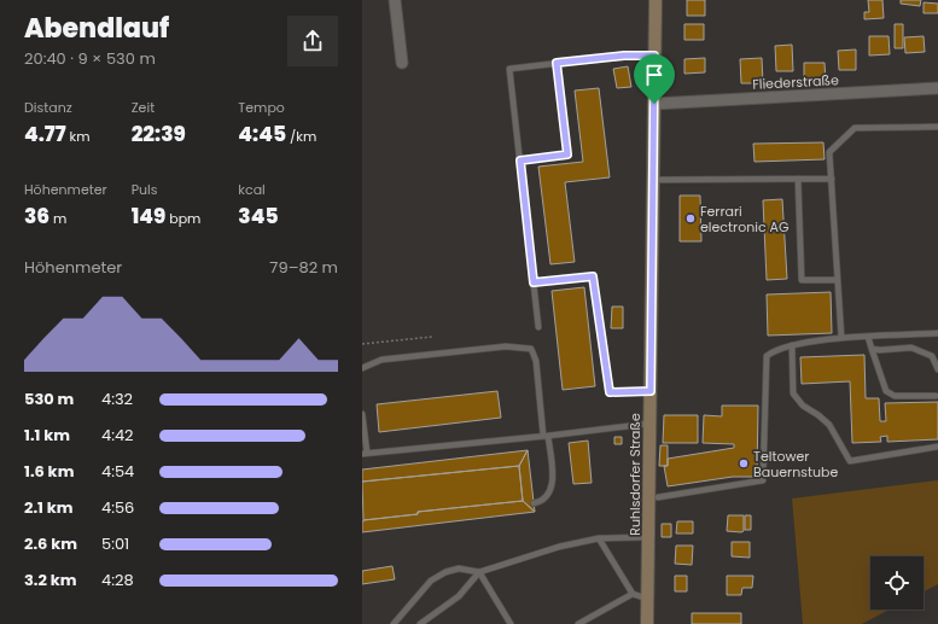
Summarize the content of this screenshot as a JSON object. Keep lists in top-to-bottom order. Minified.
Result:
{"streets":{"main road":["Ruhlsdorfer Straße"],"street":["Fliederstraße"]},"crossings":[["Fliederstraße","Ruhlsdorfer Straße"]],"places":["Ferrari electronic AG","Teltower Bauernstube"],"page":{"heading":["Abendlauf","20:40 · 9 × 530 m"],"stats":[["Distanz","4.77 km"],["Zeit","22:39"],["Tempo","4:45 /km"],["Höhenmeter","36 m"],["Puls","149 bpm"],["kcal","345"]],"chart":["Höhenmeter","79–82 m"],"list":[{"name":"530 m","note":"4:32"},{"name":"1.1 km","note":"4:42"},{"name":"1.6 km","note":"4:54"},{"name":"2.1 km","note":"4:56"},{"name":"2.6 km","note":"5:01"},{"name":"3.2 km","note":"4:28"}]}}
